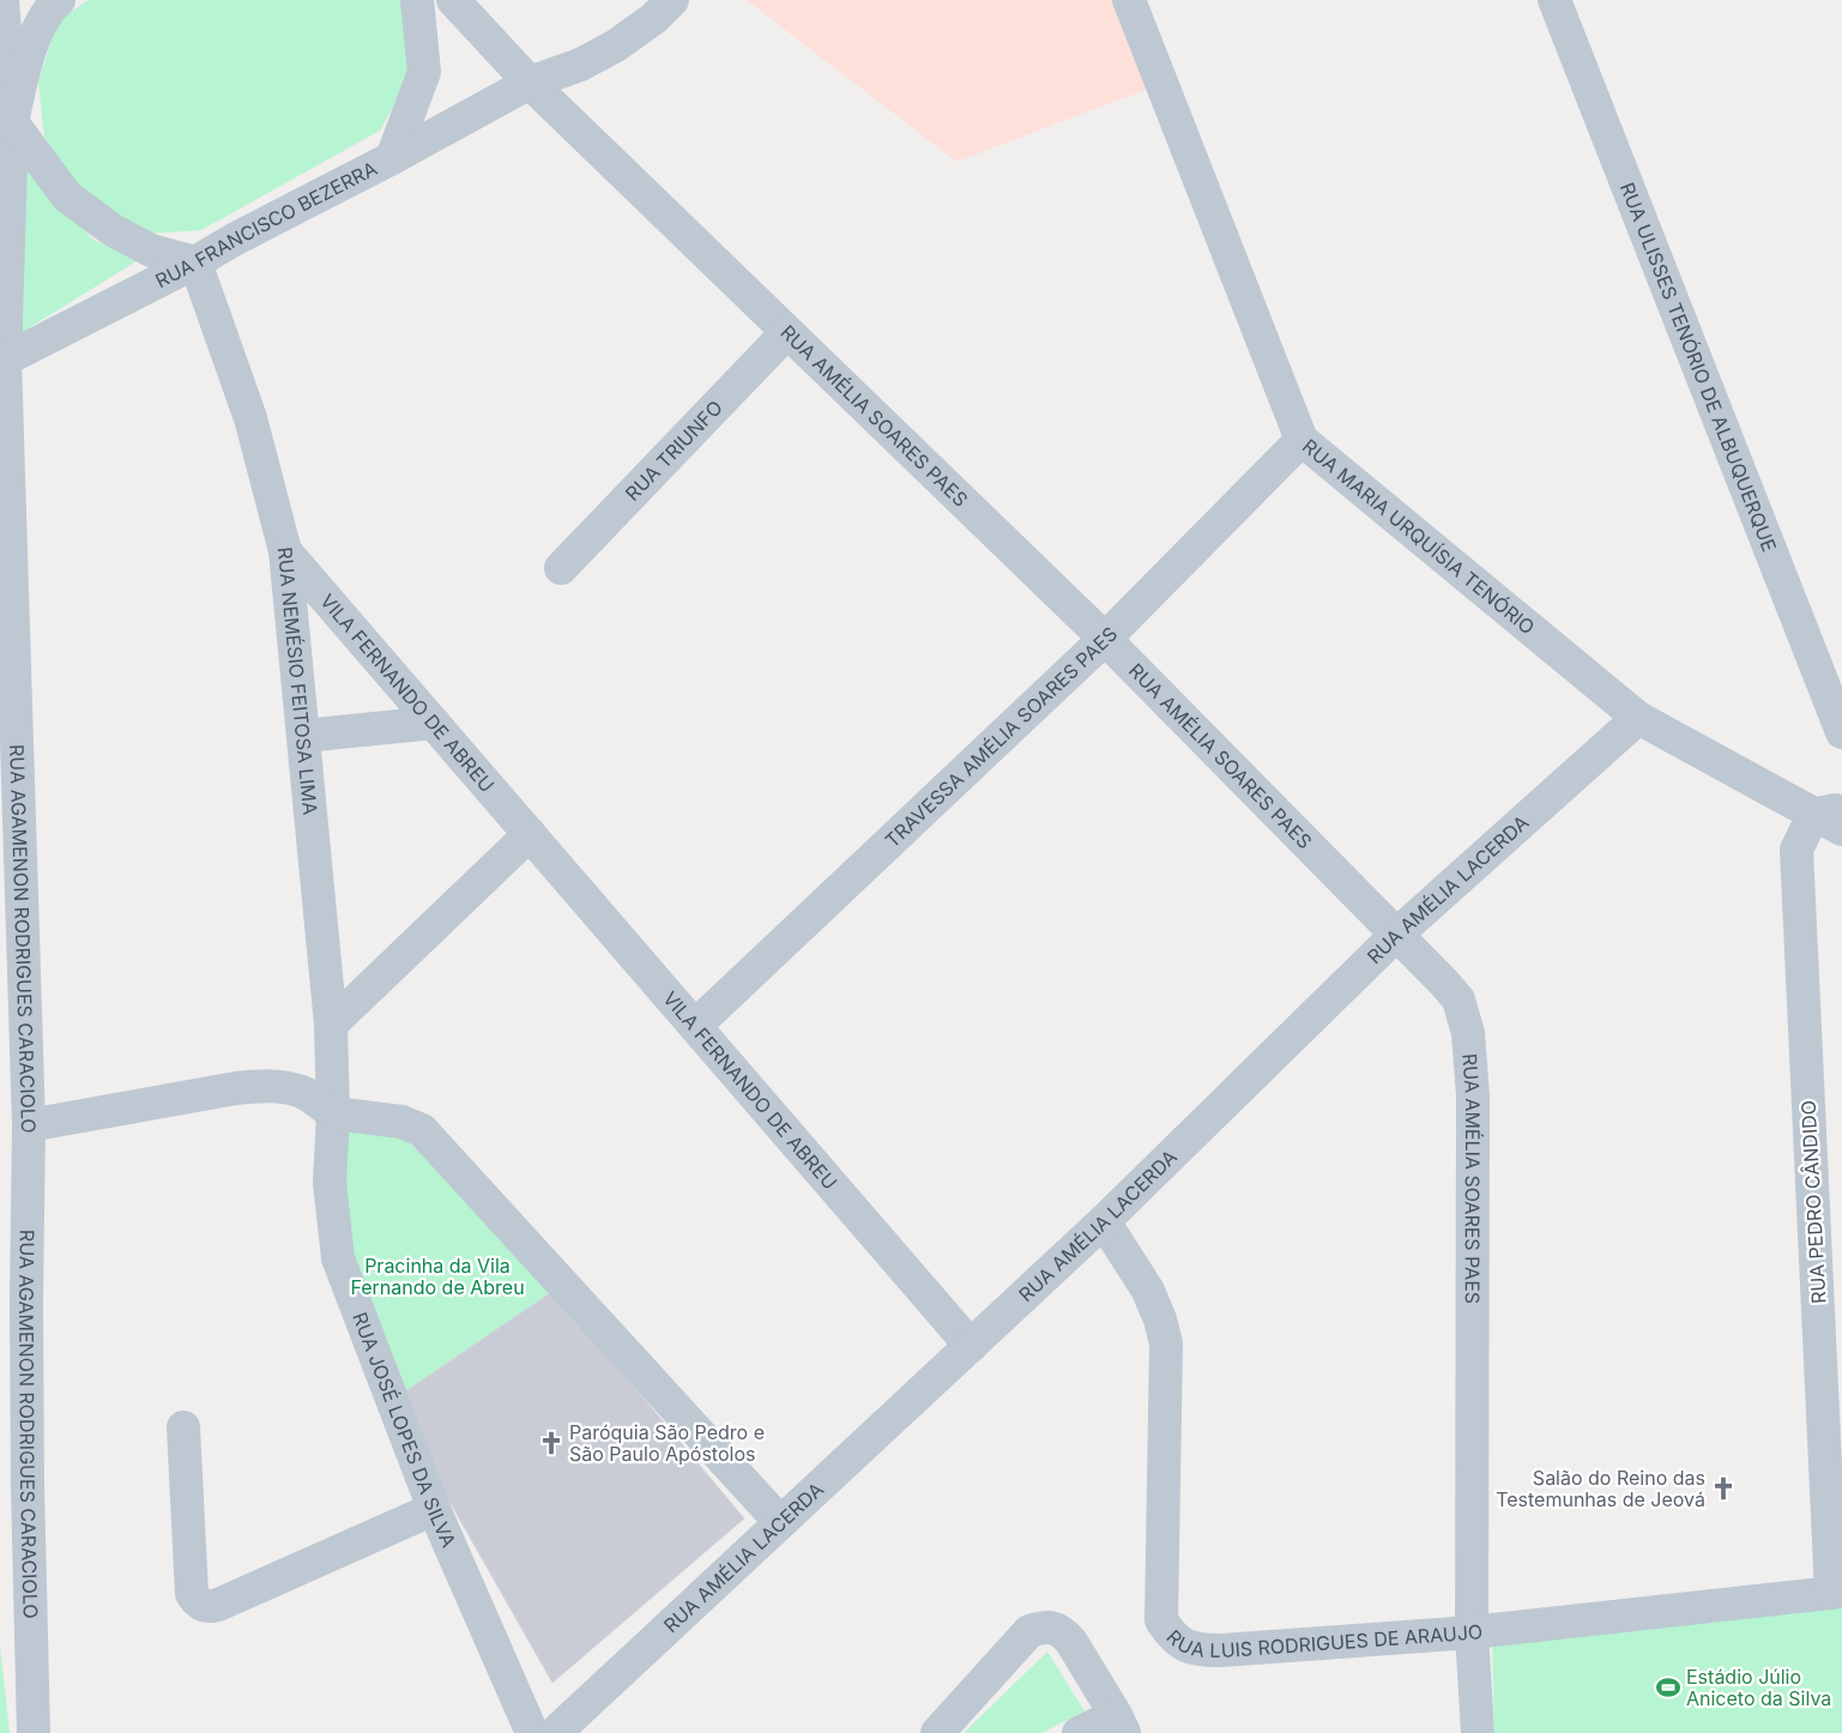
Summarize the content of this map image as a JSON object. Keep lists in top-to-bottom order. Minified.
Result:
{"streets":{"street":["RUA FRANCISCO BEZERRA","RUA ULISSES TENÓRIO DE ALBUQUERQUE","RUA AMÉLIA SOARES PAES","RUA TRIUNFO","RUA MARIA URQUÍSIA TENÓRIO","RUA NEMÉSIO FEITOSA LIMA","VILA FERNANDO DE ABREU","TRAVESSA AMÉLIA SOARES PAES","RUA AMÉLIA LACERDA","RUA AGAMENON RODRIGUES CARACIOLO","RUA PEDRO CÂNDIDO","RUA JOSÉ LOPES DA SILVA","RUA LUIS RODRIGUES DE ARAUJO"]},"crossings":[["RUA FRANCISCO BEZERRA","RUA AMÉLIA SOARES PAES"],["RUA FRANCISCO BEZERRA","RUA NEMÉSIO FEITOSA LIMA"],["RUA FRANCISCO BEZERRA","RUA AGAMENON RODRIGUES CARACIOLO"],["RUA AMÉLIA SOARES PAES","RUA TRIUNFO"],["RUA AMÉLIA SOARES PAES","TRAVESSA AMÉLIA SOARES PAES"],["RUA AMÉLIA SOARES PAES","RUA AMÉLIA LACERDA"],["RUA AMÉLIA SOARES PAES","RUA LUIS RODRIGUES DE ARAUJO"],["RUA MARIA URQUÍSIA TENÓRIO","TRAVESSA AMÉLIA SOARES PAES"],["RUA MARIA URQUÍSIA TENÓRIO","RUA AMÉLIA LACERDA"],["RUA MARIA URQUÍSIA TENÓRIO","RUA PEDRO CÂNDIDO"],["RUA NEMÉSIO FEITOSA LIMA","VILA FERNANDO DE ABREU"],["RUA NEMÉSIO FEITOSA LIMA","RUA JOSÉ LOPES DA SILVA"],["VILA FERNANDO DE ABREU","TRAVESSA AMÉLIA SOARES PAES"],["VILA FERNANDO DE ABREU","RUA AMÉLIA LACERDA"],["RUA AMÉLIA LACERDA","RUA LUIS RODRIGUES DE ARAUJO"],["RUA PEDRO CÂNDIDO","RUA LUIS RODRIGUES DE ARAUJO"]],"parks":["Pracinha da Vila Fernando de Abreu"],"places":{"church":["Paróquia São Pedro e São Paulo Apóstolos","Salão do Reino das Testemunhas de Jeová"],"sports":["Estádio Júlio Aniceto da Silva"]}}
